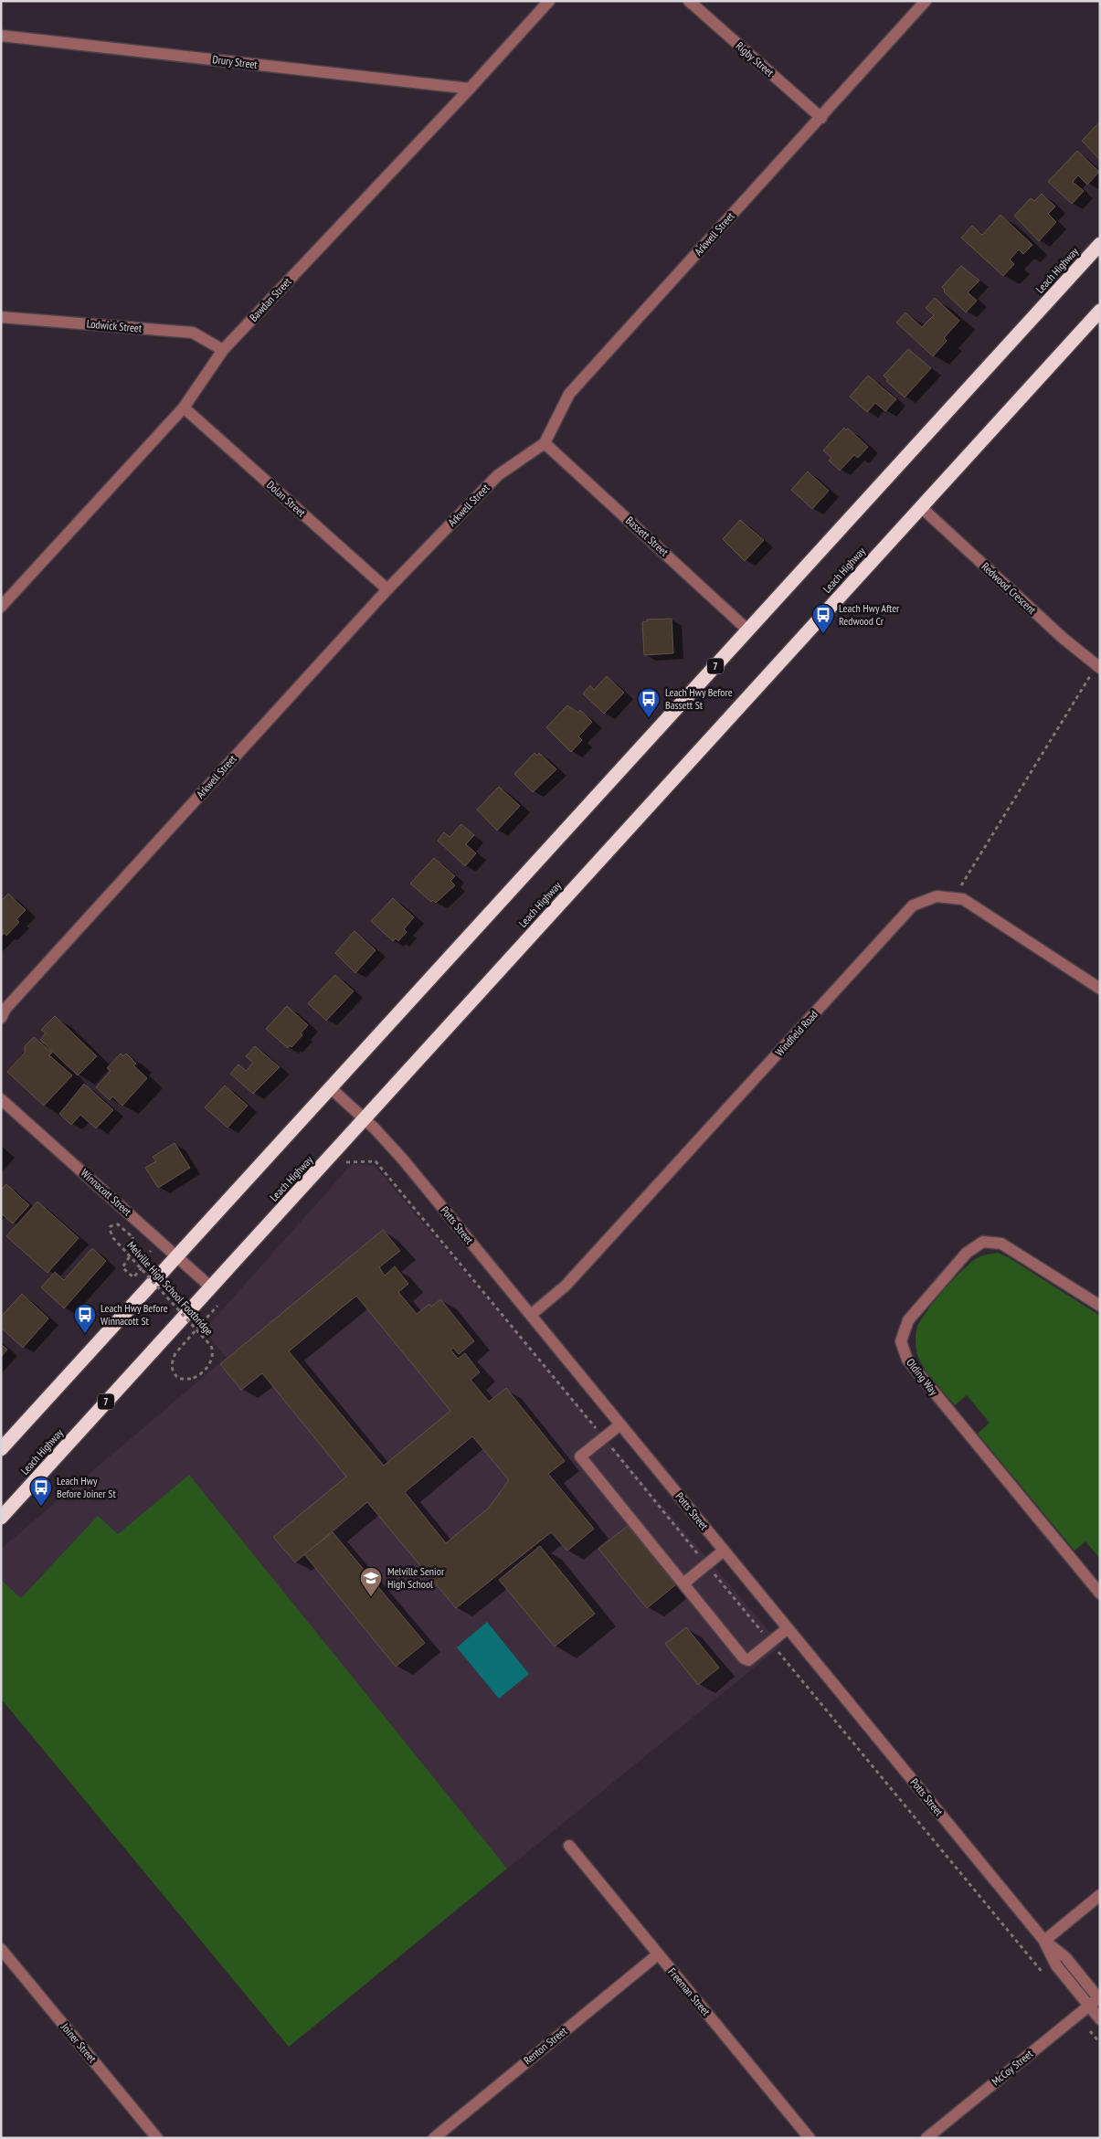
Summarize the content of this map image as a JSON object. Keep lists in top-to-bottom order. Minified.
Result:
{"streets":{"highway":["Leach Highway","7"],"street":["Rigby Street","Drury Street","Arkwell Street","Bawdan Street","Lodwick Street","Dolan Street","Bassett Street","Redwood Crescent","Windfield Road","Winnacott Street","Potts Street","Olding Way","Freeman Street","Joiner Street","Renton Street","McCoy Street"],"path":["Melville High School Footbridge"]},"crossings":[["Rigby Street","Arkwell Street"],["Drury Street","Bawdan Street"],["Arkwell Street","Dolan Street"],["Arkwell Street","Bassett Street"],["Leach Highway","Bassett Street"],["Leach Highway","Redwood Crescent"],["Leach Highway","Winnacott Street"],["Leach Highway","Potts Street"],["Bawdan Street","Lodwick Street"],["Bawdan Street","Dolan Street"],["Windfield Road","Potts Street"],["Winnacott Street","Melville High School Footbridge"],["Potts Street","McCoy Street"],["Freeman Street","Renton Street"]],"places":{"bus stop":["Leach Hwy After Redwood Cr","Leach Hwy Before Bassett St","Leach Hwy Before Winnacott St","Leach Hwy Before Joiner St"],"school or university":["Melville Senior High School"]}}
